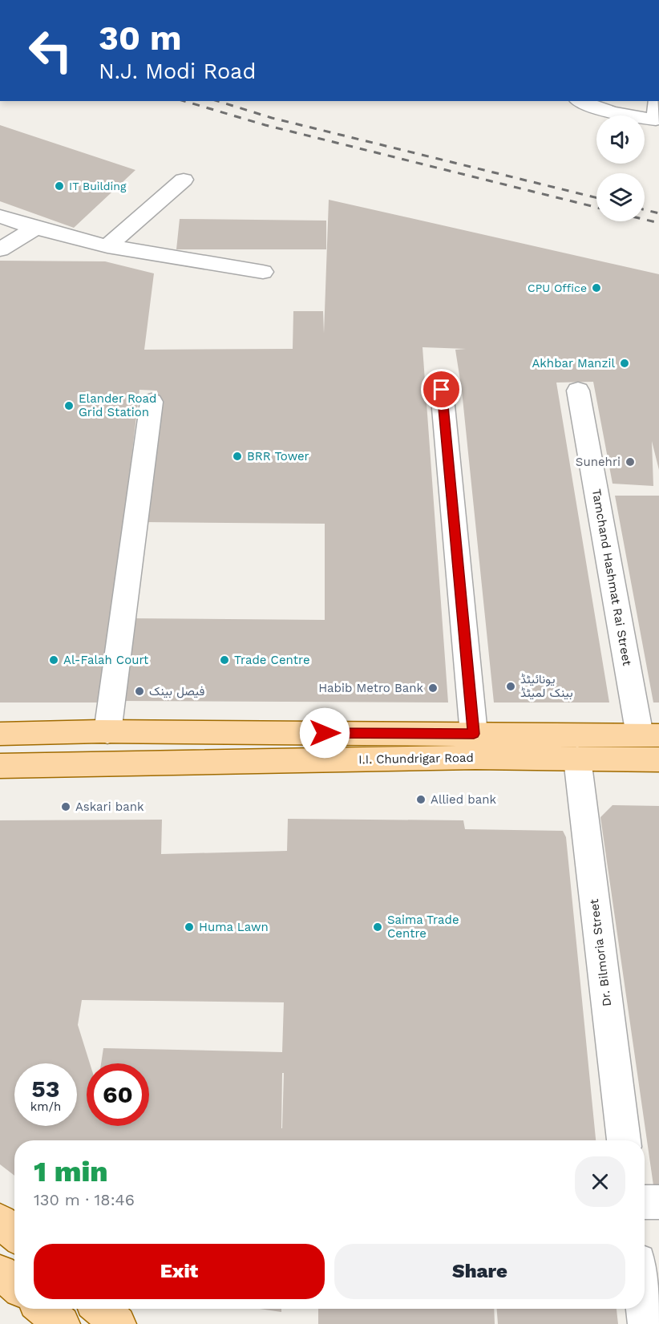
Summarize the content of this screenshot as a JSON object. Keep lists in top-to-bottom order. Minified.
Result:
{"streets":{"main road":["I.I. Chundrigar Road"],"street":["Tamchand Hashmat Rai Street","Dr. Bilmoria Street"]},"crossings":[["Tamchand Hashmat Rai Street","I.I. Chundrigar Road"],["I.I. Chundrigar Road","Dr. Bilmoria Street"]],"places":["IT Building","CPU Office","Akhbar Manzil","Elander Road Grid Station","BRR Tower","Sunehri","Al-Falah Court","Trade Centre","یونائیٹڈ بینک لمیٹڈ","Habib Metro Bank","فیصل بینک","Allied bank","Askari bank","Huma Lawn","Saima Trade Centre"],"page":{"turn":["30 m","N.J. Modi Road"],"speed":"53 km/h","limit":"60","heading":["1 min","130 m · 18:46"],"buttons":["Exit","Share"]}}
